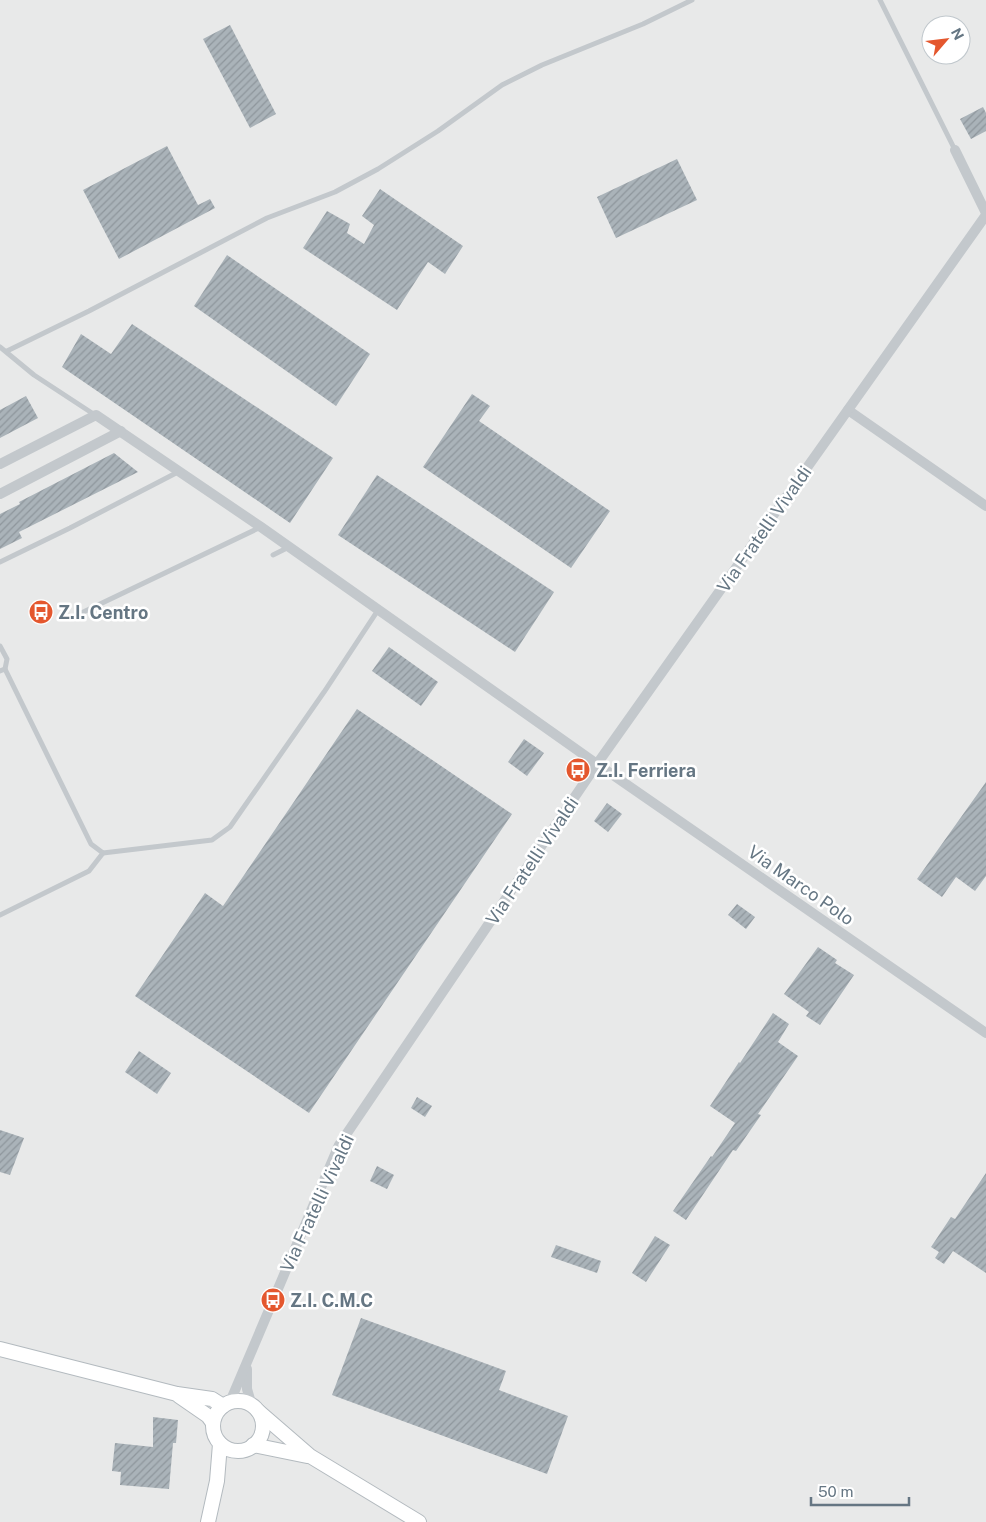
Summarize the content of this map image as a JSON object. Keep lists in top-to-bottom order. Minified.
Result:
{"streets":{"street":["Via Fratelli Vivaldi","Via Marco Polo"]},"crossings":[["Via Fratelli Vivaldi","Via Marco Polo"]],"places":{"bus stop":["Z.I. Centro","Z.I. Ferriera","Z.I. C.M.C"]},"scale_bar":"50 m","north":"top right"}
